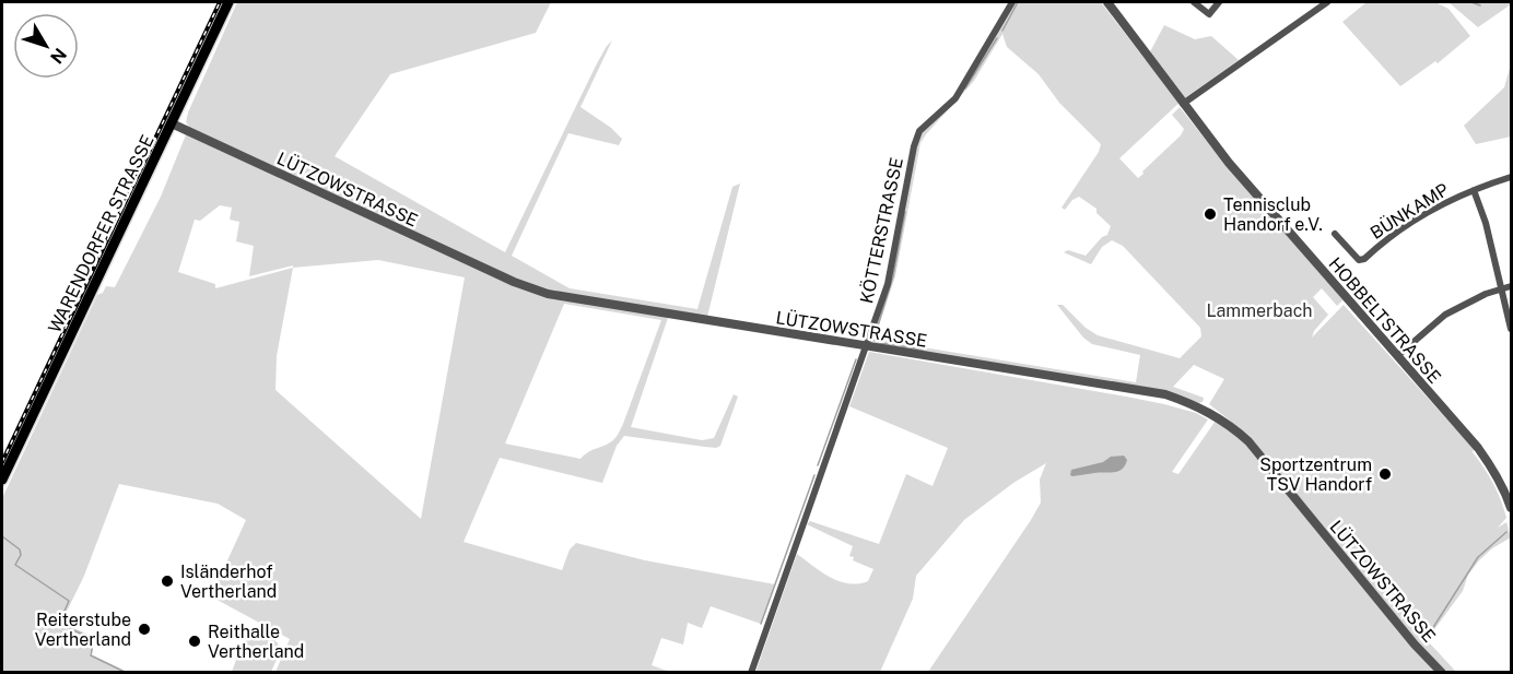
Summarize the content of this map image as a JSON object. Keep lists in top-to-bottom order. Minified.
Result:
{"streets":{"main road":["WARENDORFER STRASSE"],"street":["LÜTZOWSTRASSE","BÜNKAMP","KÖTTERSTRASSE","HOBBELTSTRASSE"]},"crossings":[["LÜTZOWSTRASSE","KÖTTERSTRASSE"],["LÜTZOWSTRASSE","WARENDORFER STRASSE"]],"parks":["Lammerbach"],"places":["Tennisclub Handorf e.V.","Sportzentrum TSV Handorf","Isländerhof Vertherland","Reiterstube Vertherland","Reithalle Vertherland"],"north":"bottom right"}
